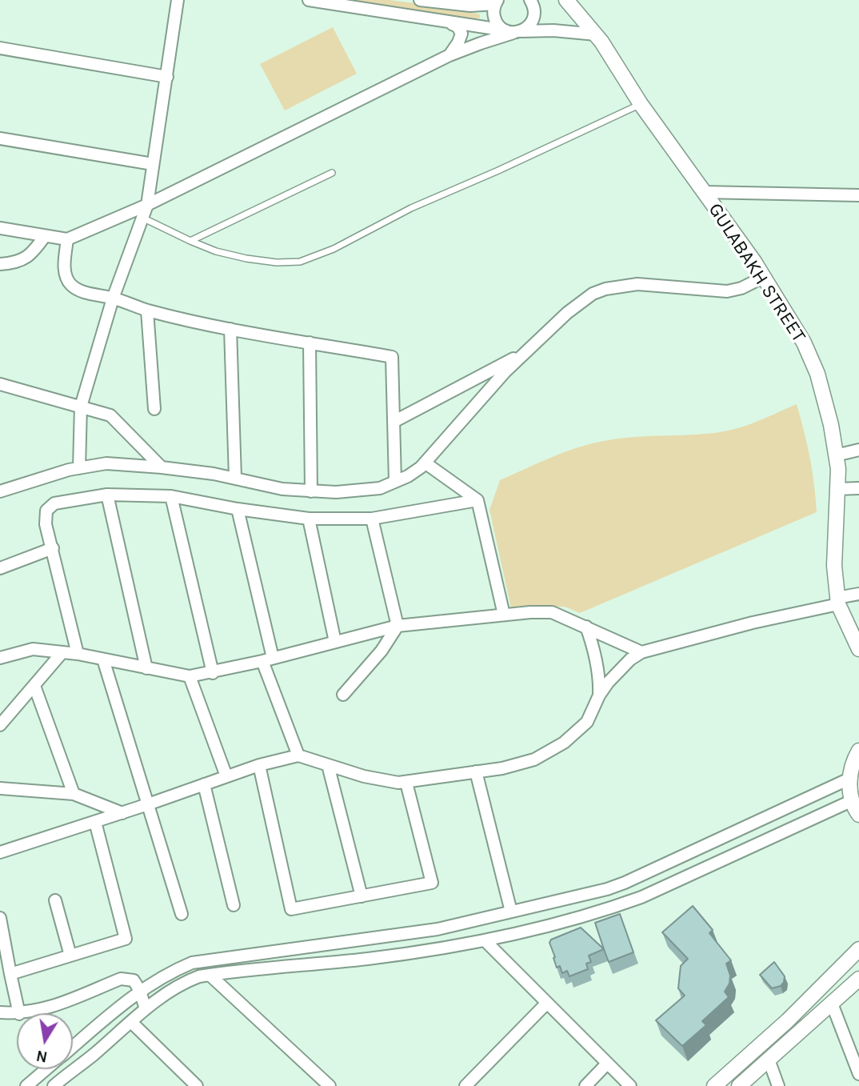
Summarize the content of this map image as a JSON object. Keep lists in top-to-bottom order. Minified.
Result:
{"streets":{"street":["GULABAKH STREET"]},"north":"bottom"}
